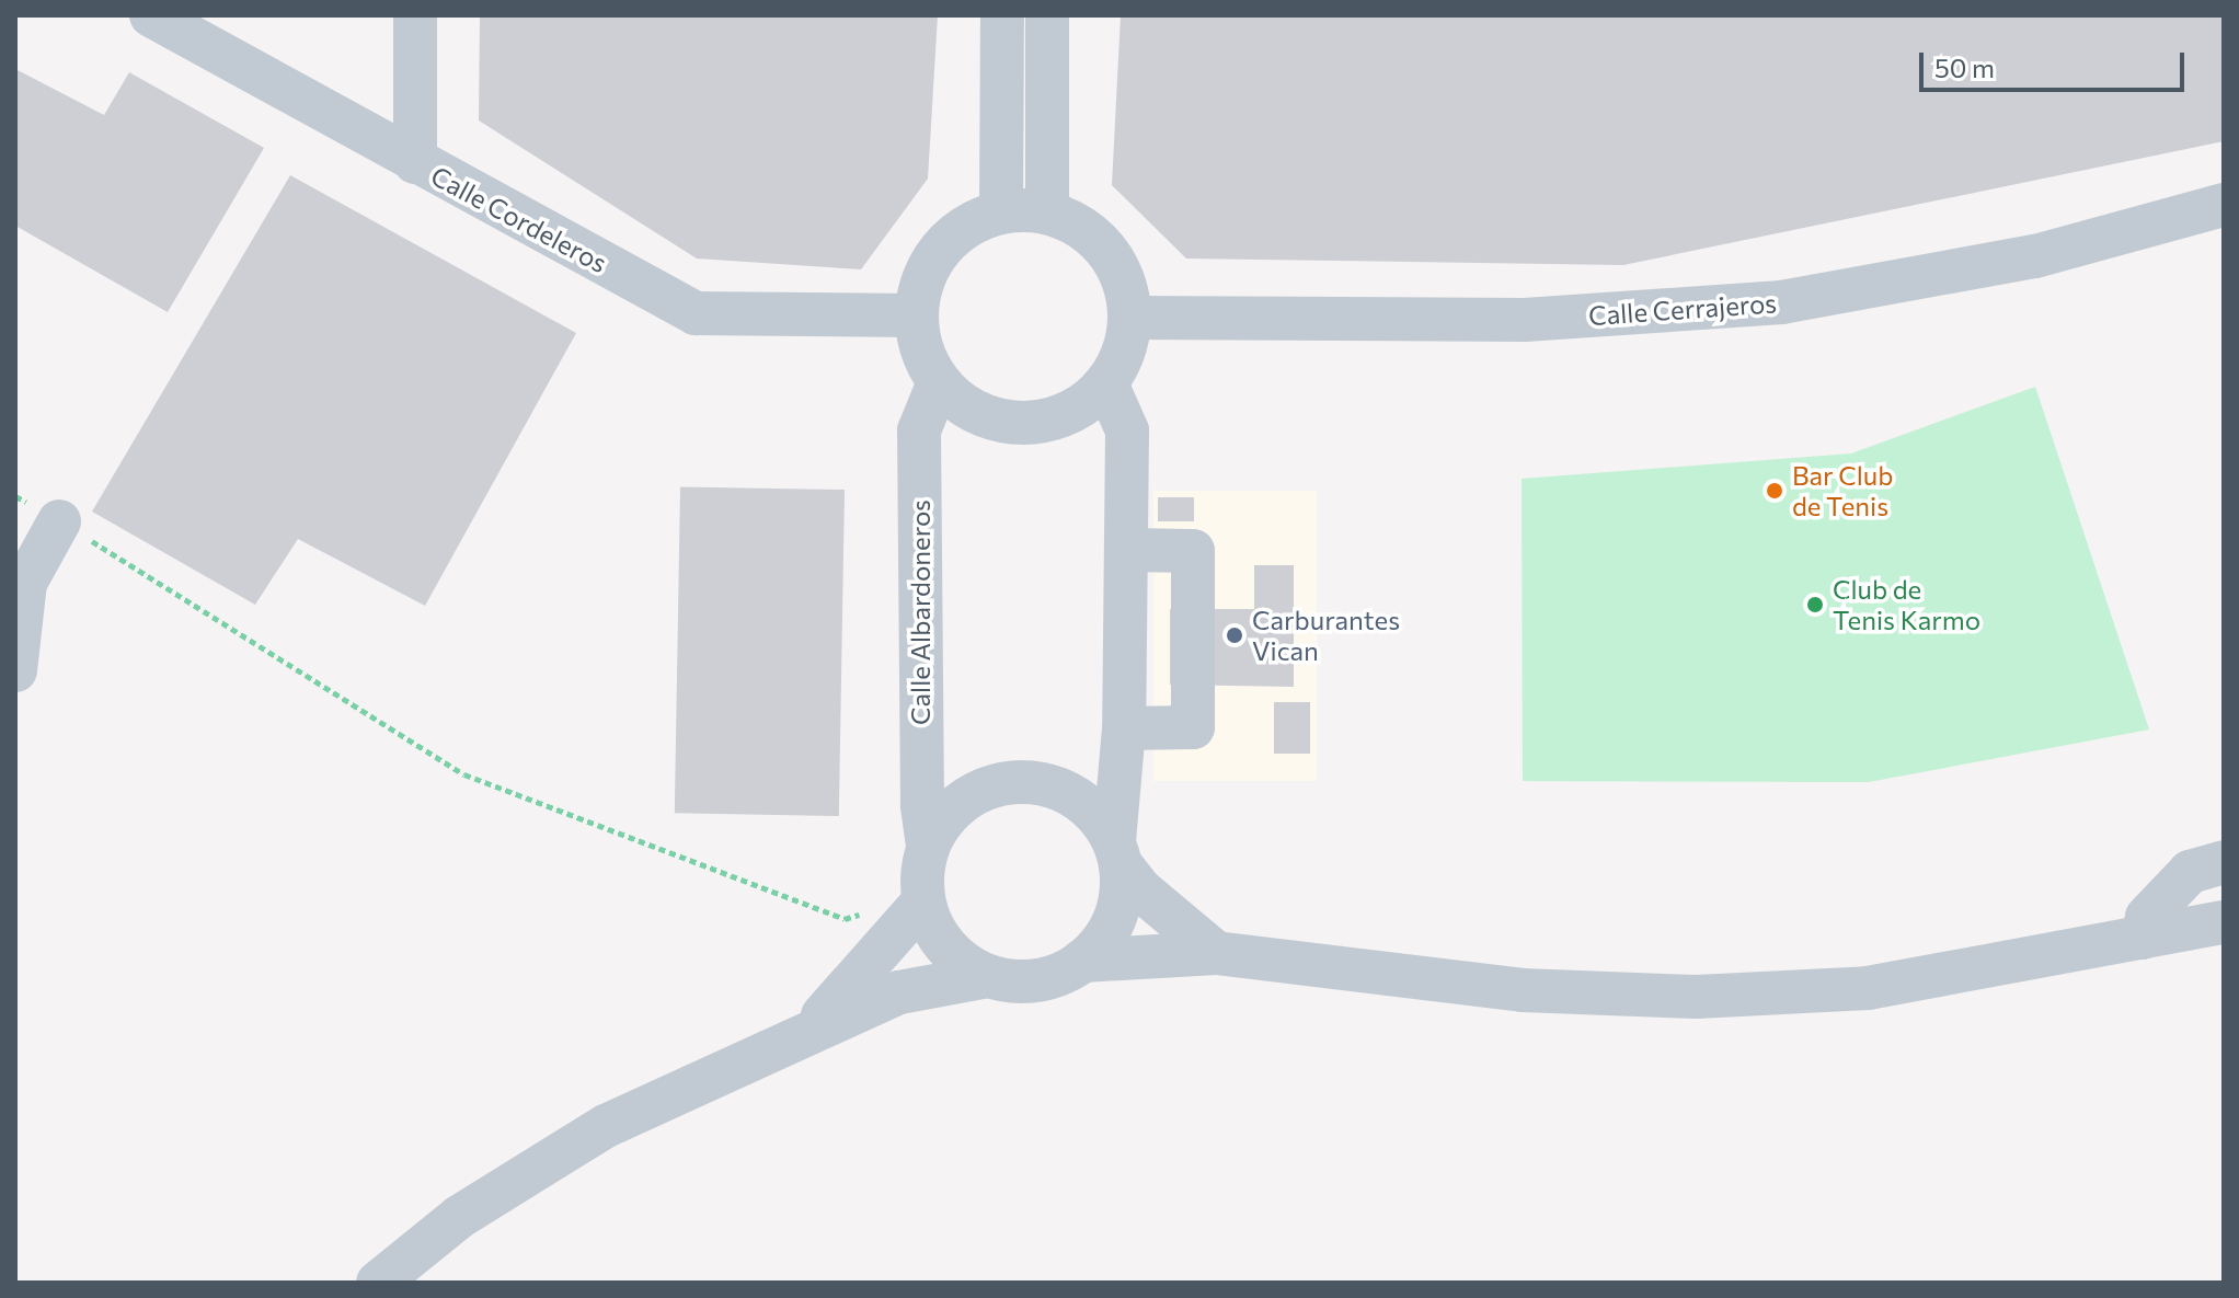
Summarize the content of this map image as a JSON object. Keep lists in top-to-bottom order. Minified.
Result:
{"streets":{"street":["Calle Cordeleros","Calle Cerrajeros","Calle Albardoneros"]},"crossings":[["Calle Cordeleros","Calle Cerrajeros"],["Calle Cordeleros","Calle Albardoneros"],["Calle Cerrajeros","Calle Albardoneros"]],"places":["Bar Club de Tenis","Club de Tenis Karmo","Carburantes Vican"],"scale_bar":"50 m"}
